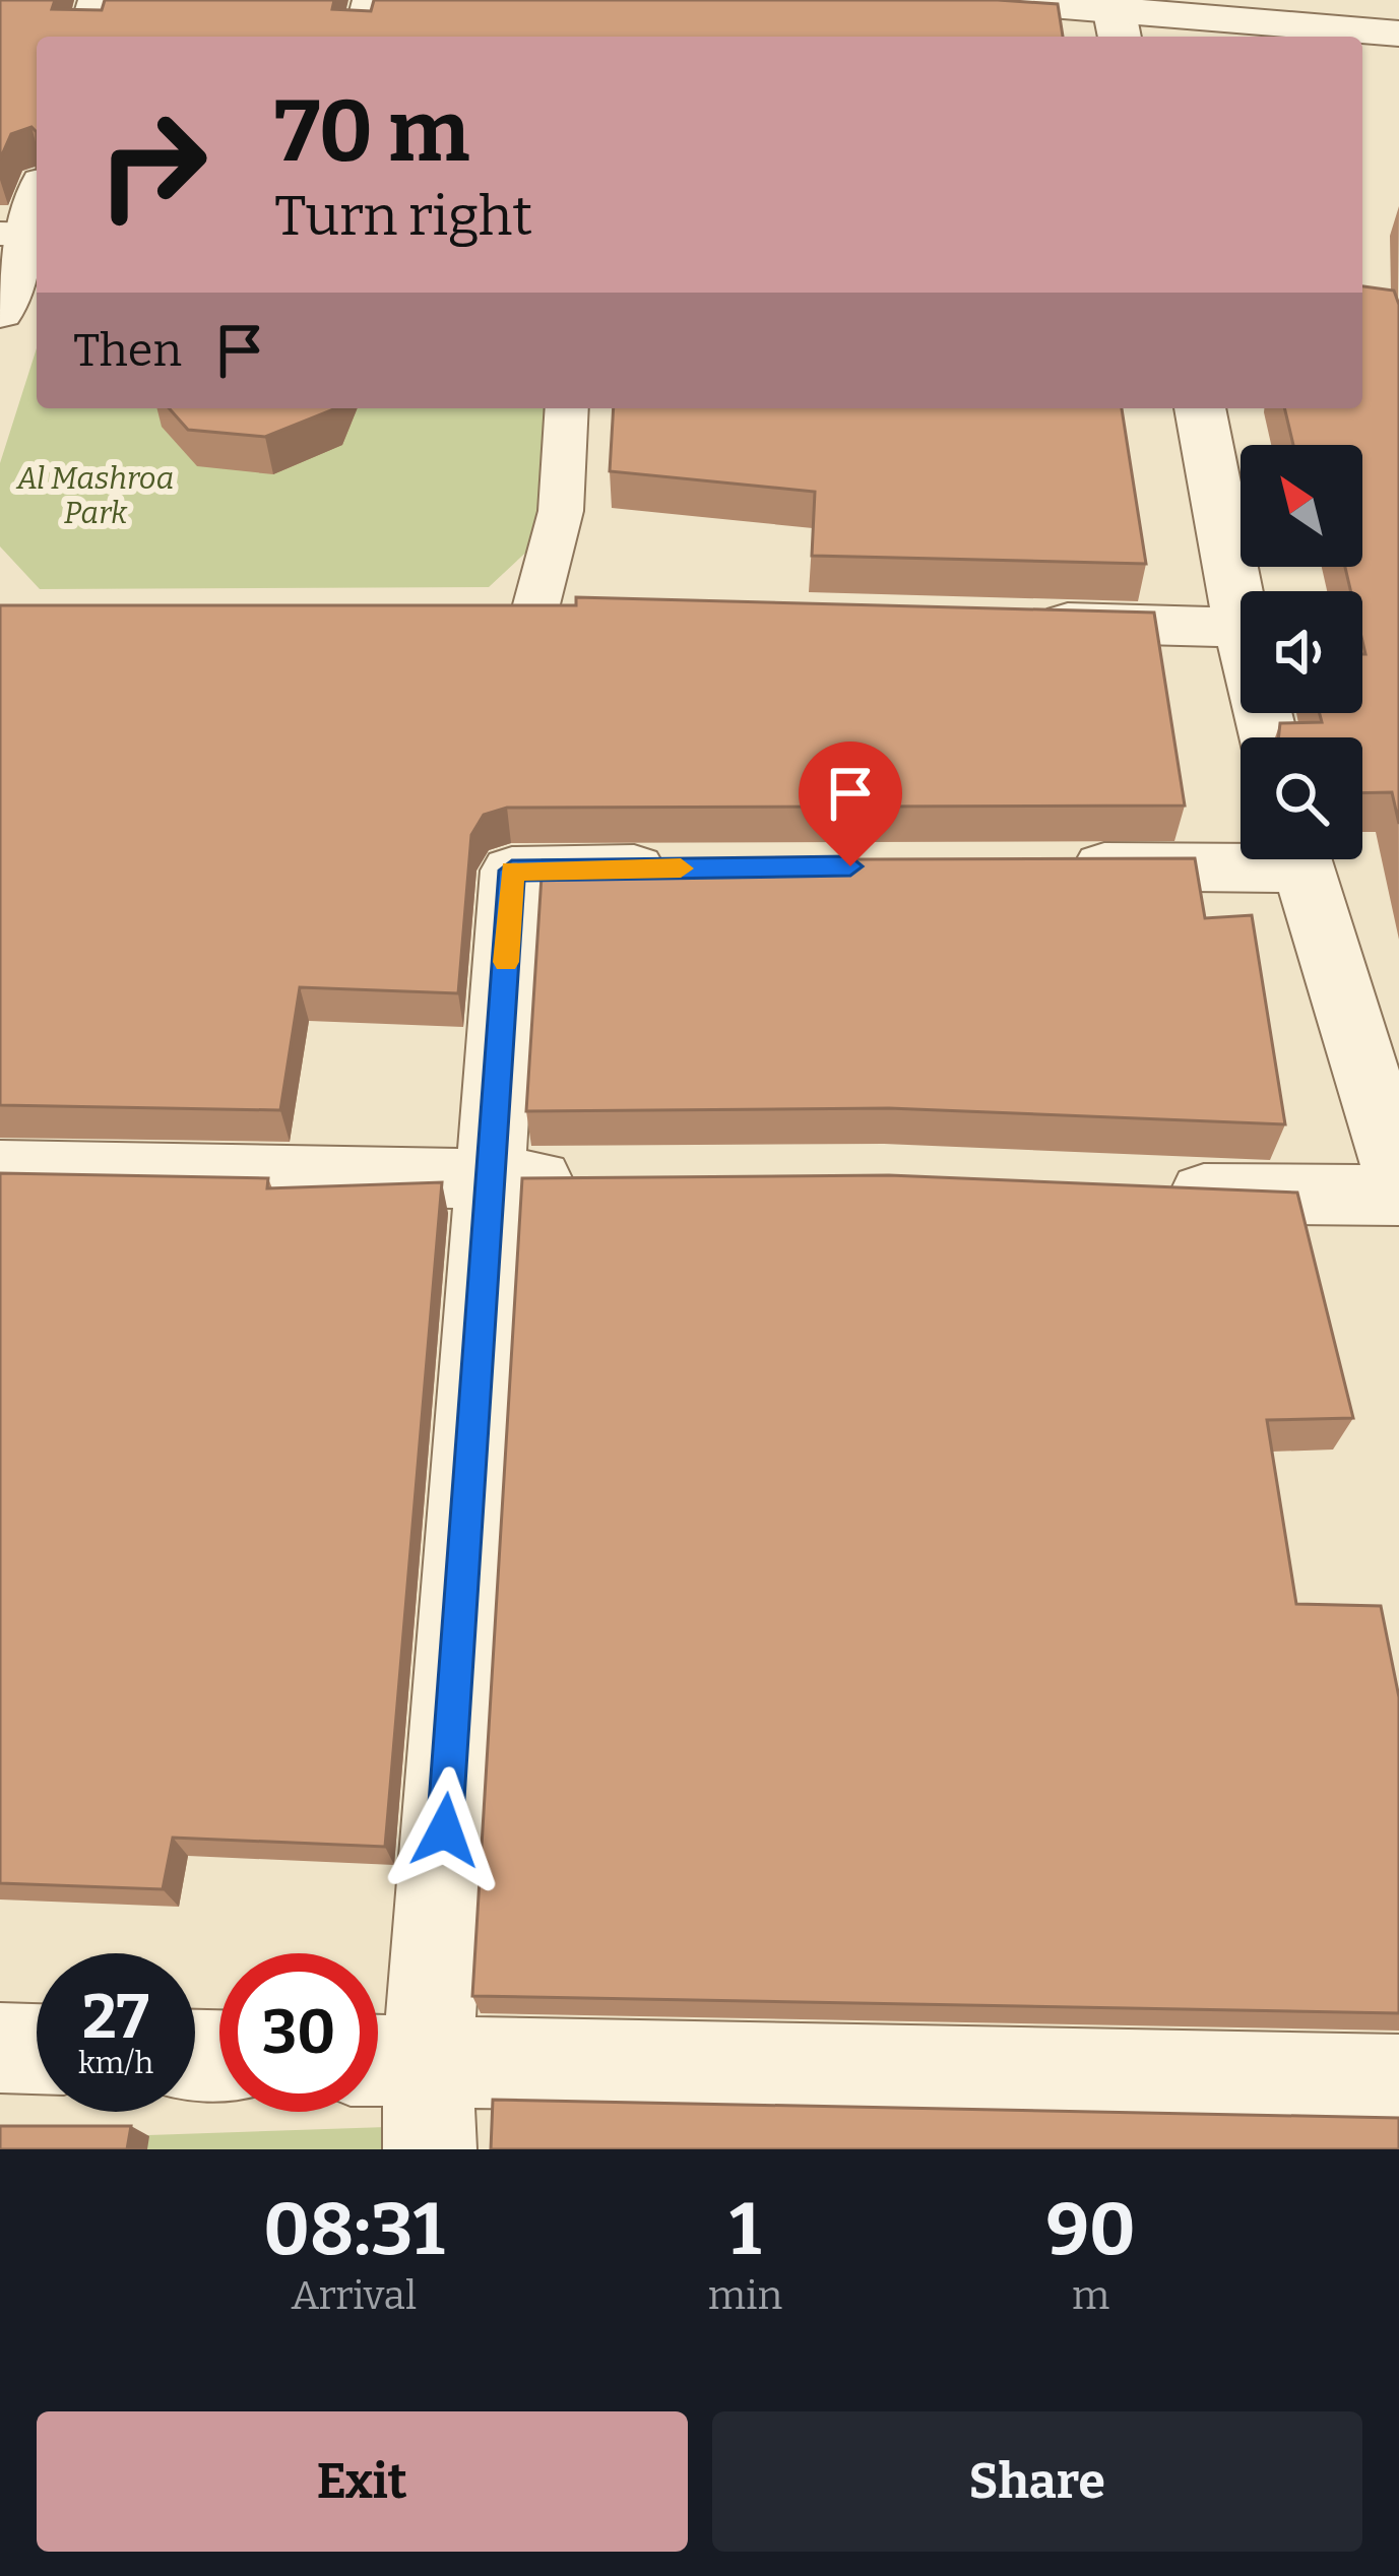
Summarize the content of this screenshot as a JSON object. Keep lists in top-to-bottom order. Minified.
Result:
{"parks":["Al Mashroa Park"],"north":"top left","page":{"turn":["70 m","Turn right"],"then":"Then","speed":"27 km/h","limit":"30","eta":["08:31","Arrival","1","min","90","m"],"buttons":["Exit","Share"]}}
